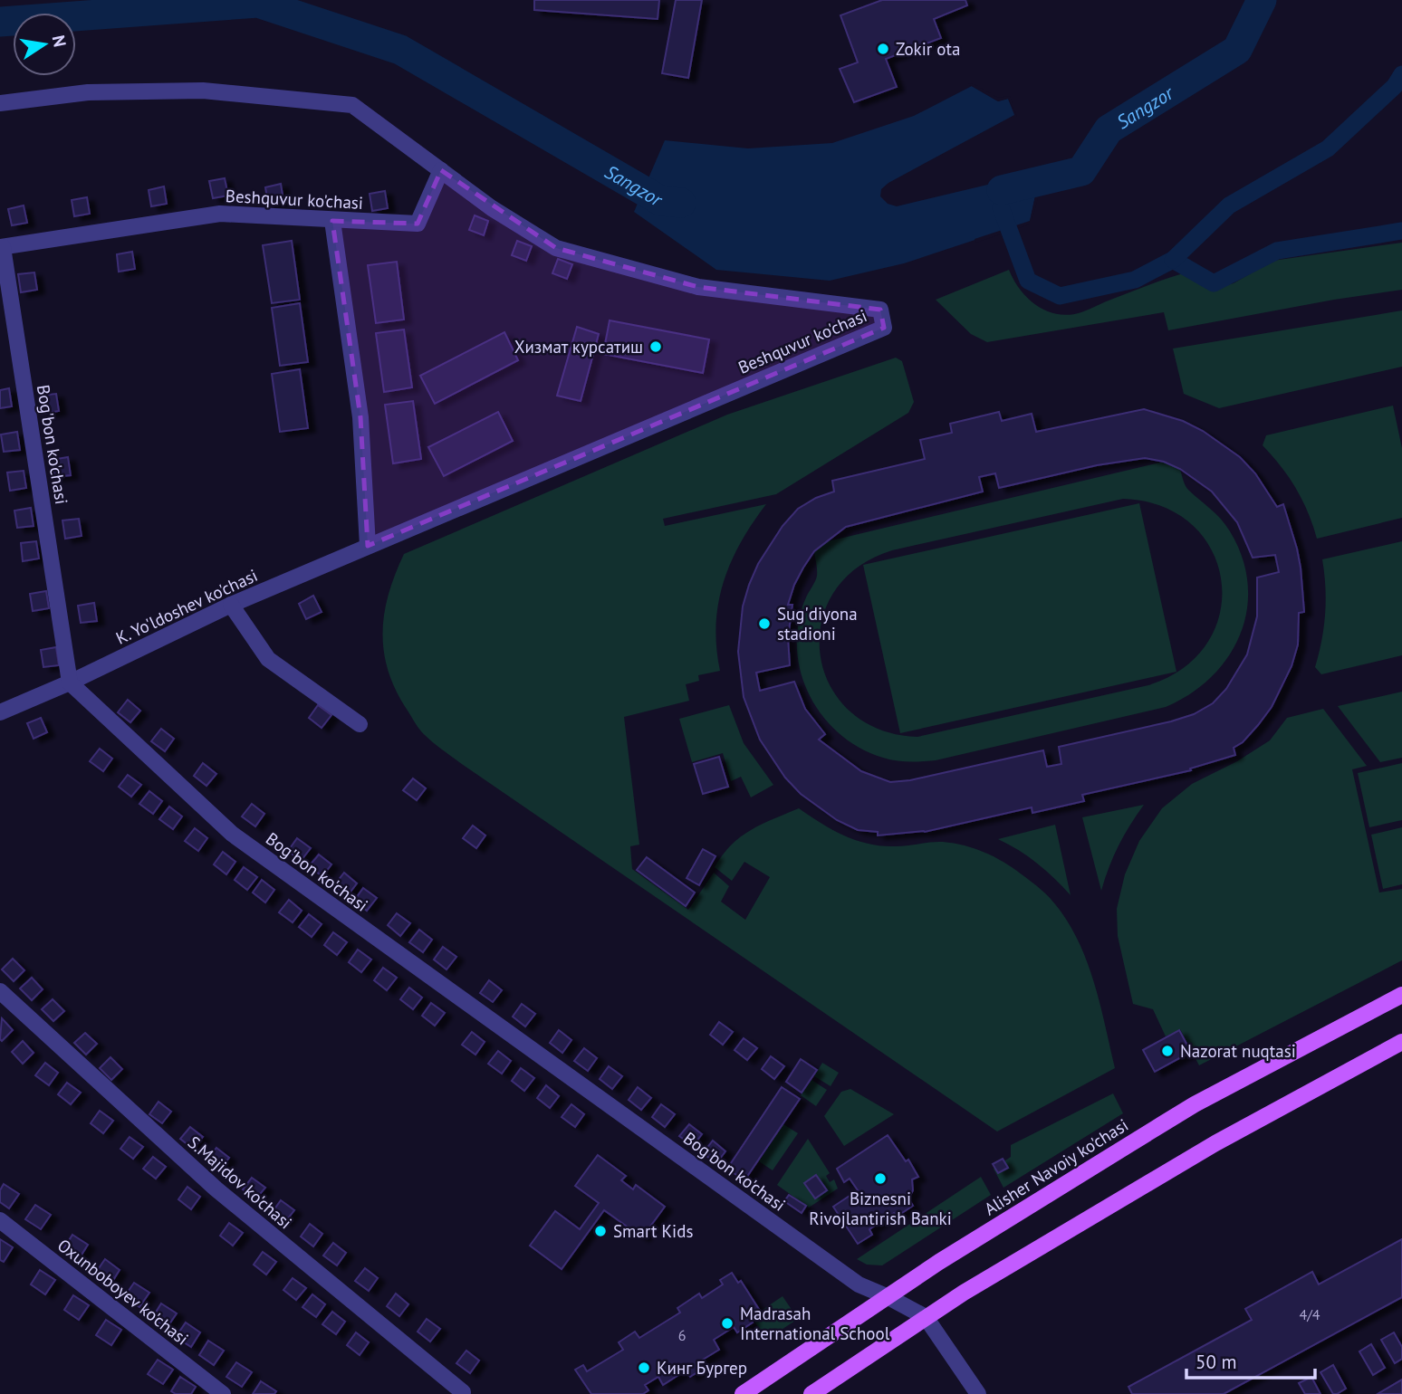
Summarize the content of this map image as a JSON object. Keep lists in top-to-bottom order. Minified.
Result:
{"streets":{"main road":["Alisher Navoiy ko'chasi"],"street":["Beshquvur ko'chasi","Bog'bon ko'chasi","K. Yo'ldoshev ko'chasi","S.Majidov ko'chasi","Oxunboboyev ko'chasi"]},"crossings":[["Beshquvur ko'chasi","Bog'bon ko'chasi"],["Beshquvur ko'chasi","K. Yo'ldoshev ko'chasi"],["Bog'bon ko'chasi","K. Yo'ldoshev ko'chasi"],["Bog'bon ko'chasi","Alisher Navoiy ko'chasi"]],"water":["Sangzor"],"places":["Zokir ota","Хизмат курсатиш","Sug'diyona stadioni","Nazorat nuqtasi","Biznesni Rivojlantirish Banki","Smart Kids","Madrasah International School","Кинг Бургер"],"house_numbers":["4/4","6"],"scale_bar":"50 m","north":"right"}
